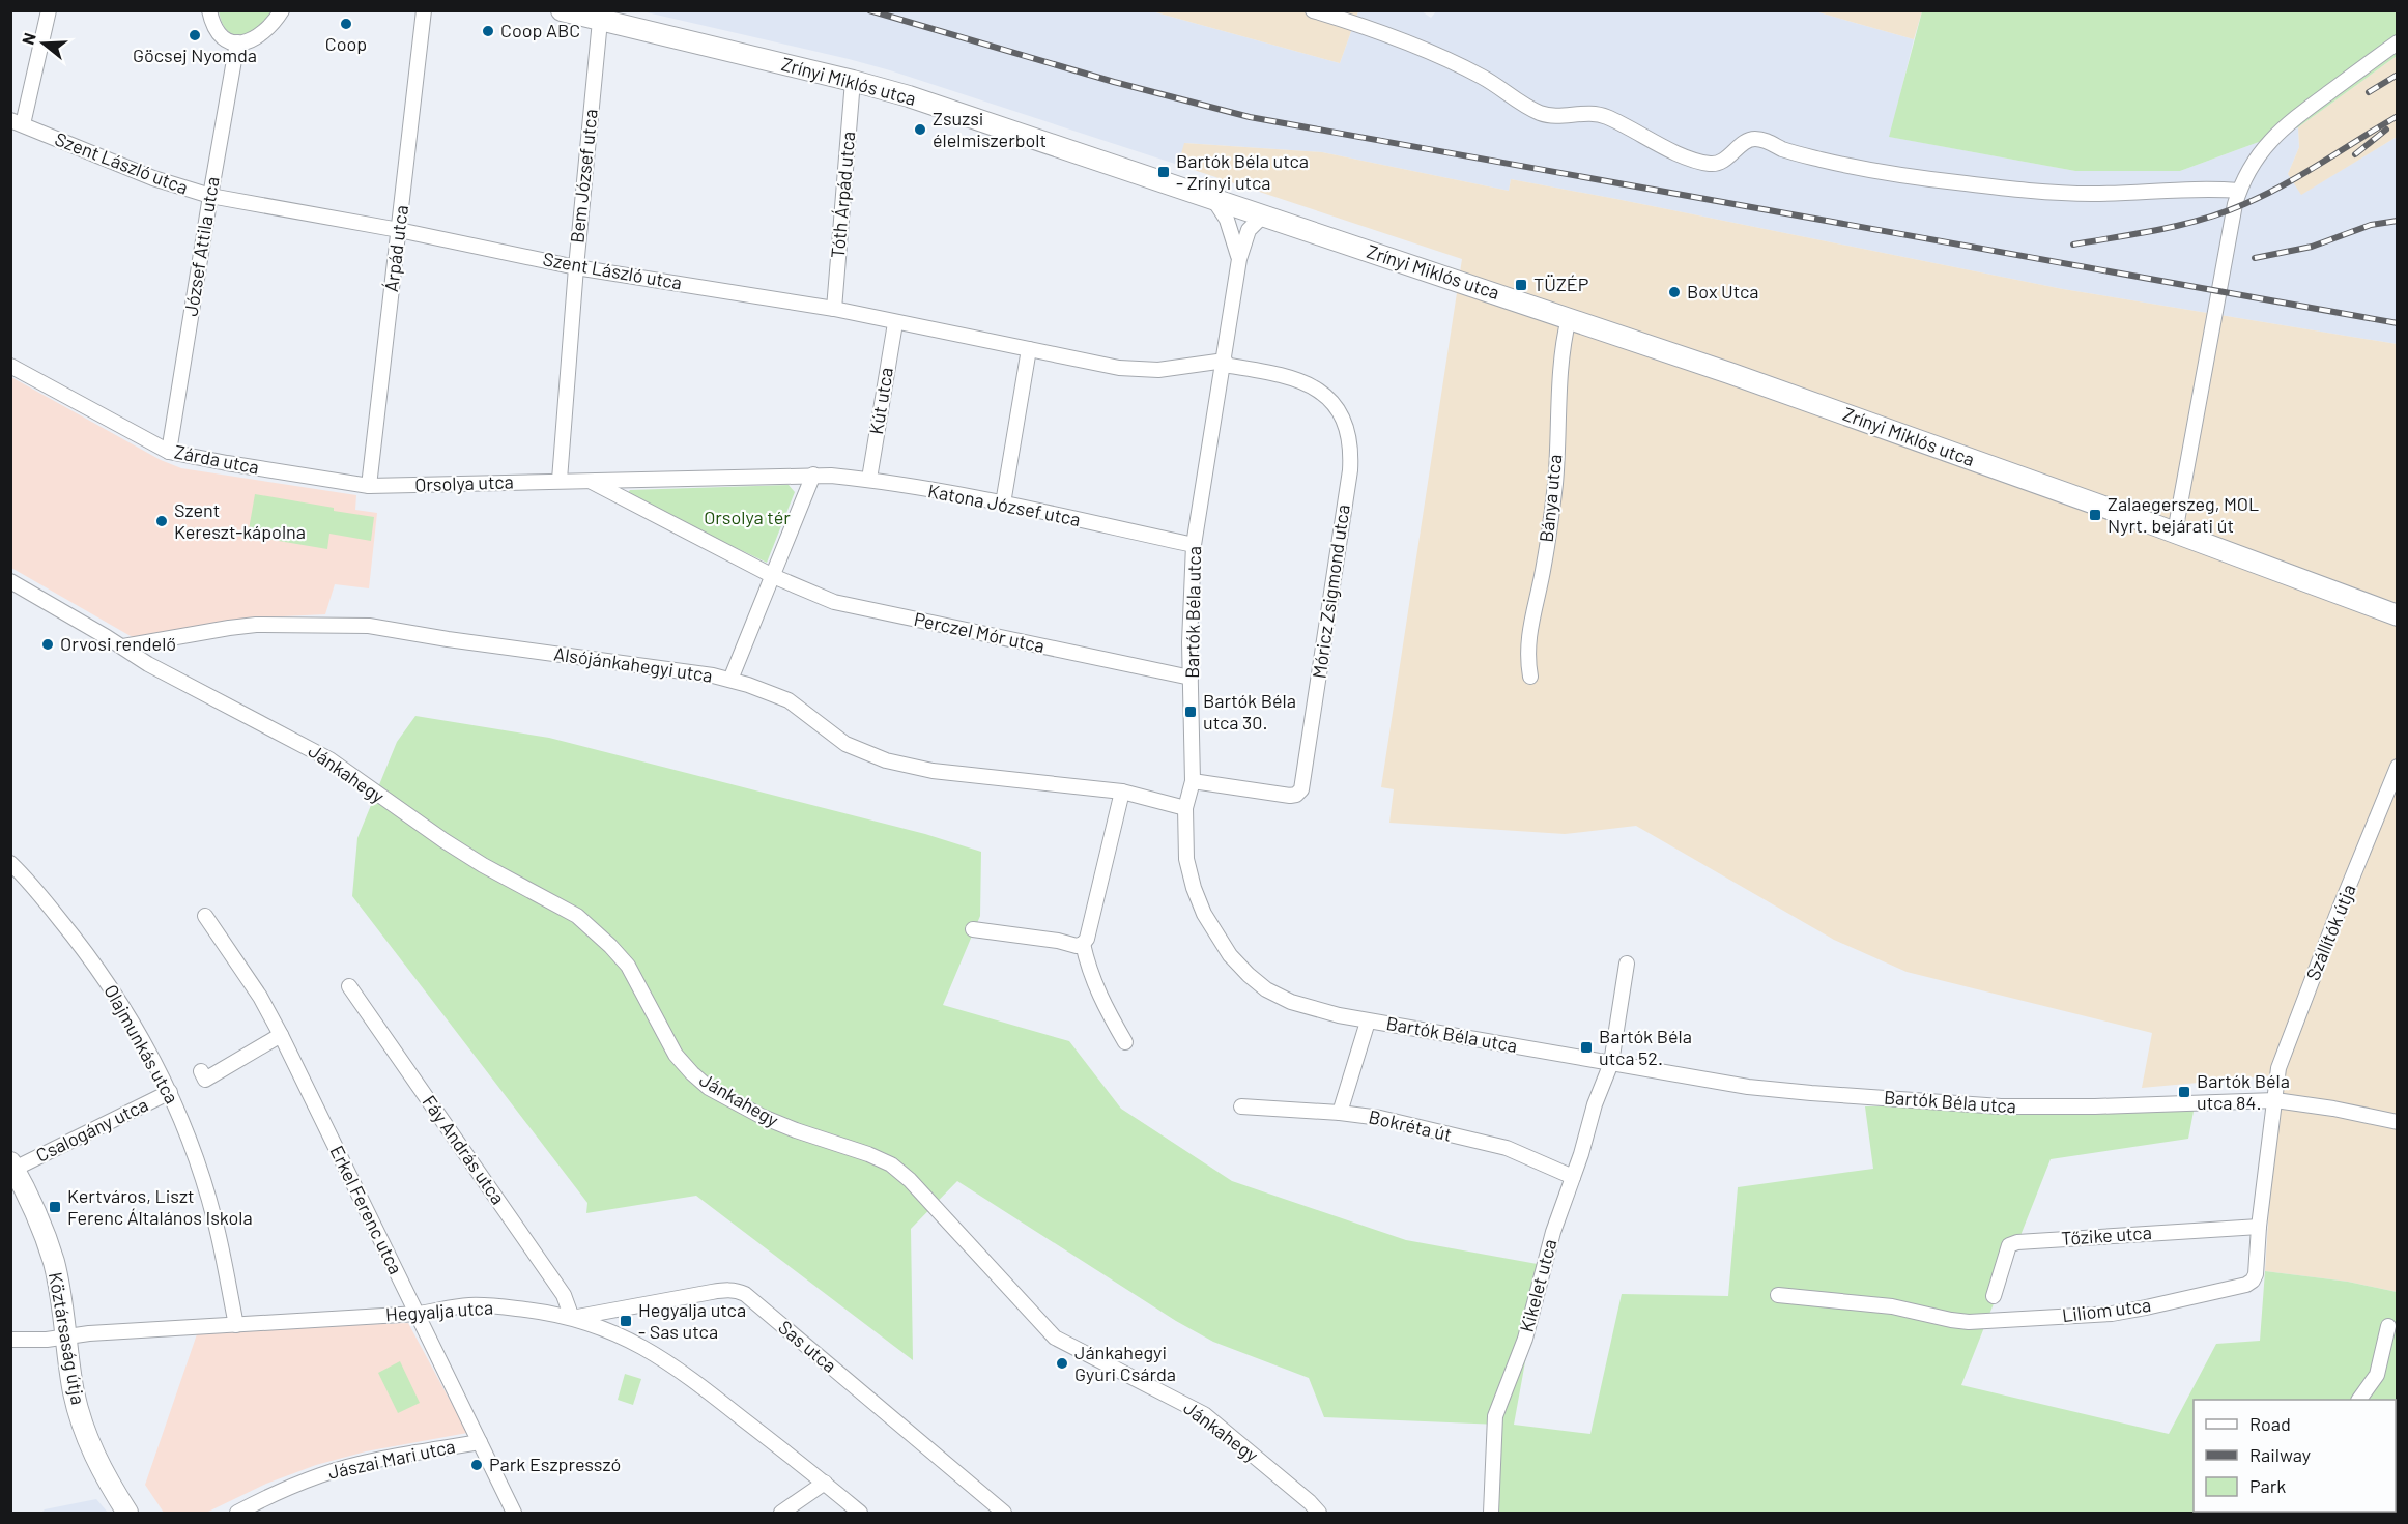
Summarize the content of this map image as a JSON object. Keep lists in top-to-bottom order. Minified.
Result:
{"streets":{"main road":["Zrínyi Miklós utca","Köztársaság útja"],"street":["Szent László utca","Bem József utca","Tóth Árpád utca","József Attila utca","Árpád utca","Kút utca","Zárda utca","Orsolya utca","Bánya utca","Katona József utca","Móricz Zsigmond utca","Bartók Béla utca","Perczel Mór utca","Alsójánkahegyi utca","Jánkahegy","Szállítók útja","Olajmunkás utca","Bokréta út","Csalogány utca","Fáy András utca","Erkel Ferenc utca","Tőzike utca","Kikelet utca","Liliom utca","Hegyalja utca","Sas utca","Jászai Mari utca"]},"crossings":[["Zrínyi Miklós utca","Bem József utca"],["Zrínyi Miklós utca","Tóth Árpád utca"],["Zrínyi Miklós utca","Bánya utca"],["Zrínyi Miklós utca","Bartók Béla utca"],["Szent László utca","Bem József utca"],["Szent László utca","Tóth Árpád utca"],["Szent László utca","József Attila utca"],["Szent László utca","Árpád utca"],["Szent László utca","Kút utca"],["Szent László utca","Móricz Zsigmond utca"],["Szent László utca","Bartók Béla utca"],["Bem József utca","Orsolya utca"],["József Attila utca","Zárda utca"],["Árpád utca","Zárda utca"],["Árpád utca","Orsolya utca"],["Kút utca","Katona József utca"],["Zárda utca","Orsolya utca"],["Katona József utca","Bartók Béla utca"],["Móricz Zsigmond utca","Bartók Béla utca"],["Bartók Béla utca","Perczel Mór utca"],["Bartók Béla utca","Alsójánkahegyi utca"],["Bartók Béla utca","Szállítók útja"],["Bartók Béla utca","Kikelet utca"],["Bartók Béla utca","Liliom utca"],["Alsójánkahegyi utca","Jánkahegy"],["Szállítók útja","Liliom utca"],["Olajmunkás utca","Csalogány utca"],["Olajmunkás utca","Hegyalja utca"],["Bokréta út","Kikelet utca"],["Csalogány utca","Köztársaság útja"],["Fáy András utca","Hegyalja utca"],["Fáy András utca","Sas utca"],["Erkel Ferenc utca","Hegyalja utca"],["Erkel Ferenc utca","Jászai Mari utca"],["Tőzike utca","Liliom utca"],["Hegyalja utca","Köztársaság útja"],["Hegyalja utca","Sas utca"]],"parks":["Orsolya tér"],"places":{"other":["Coop","Coop ABC","Göcsej Nyomda","Zsuzsi élelmiszerbolt","Box Utca","Szent Kereszt-kápolna","Orvosi rendelő","Jánkahegyi Gyuri Csárda","Park Eszpresszó"],"transit":["Bartók Béla utca - Zrínyi utca","TÜZÉP","Zalaegerszeg, MOL Nyrt. bejárati út","Bartók Béla utca 30.","Bartók Béla utca 52.","Bartók Béla utca 84.","Kertváros, Liszt Ferenc Általános Iskola","Hegyalja utca - Sas utca"]},"legend":["Road","Railway","Park"],"north":"left"}
